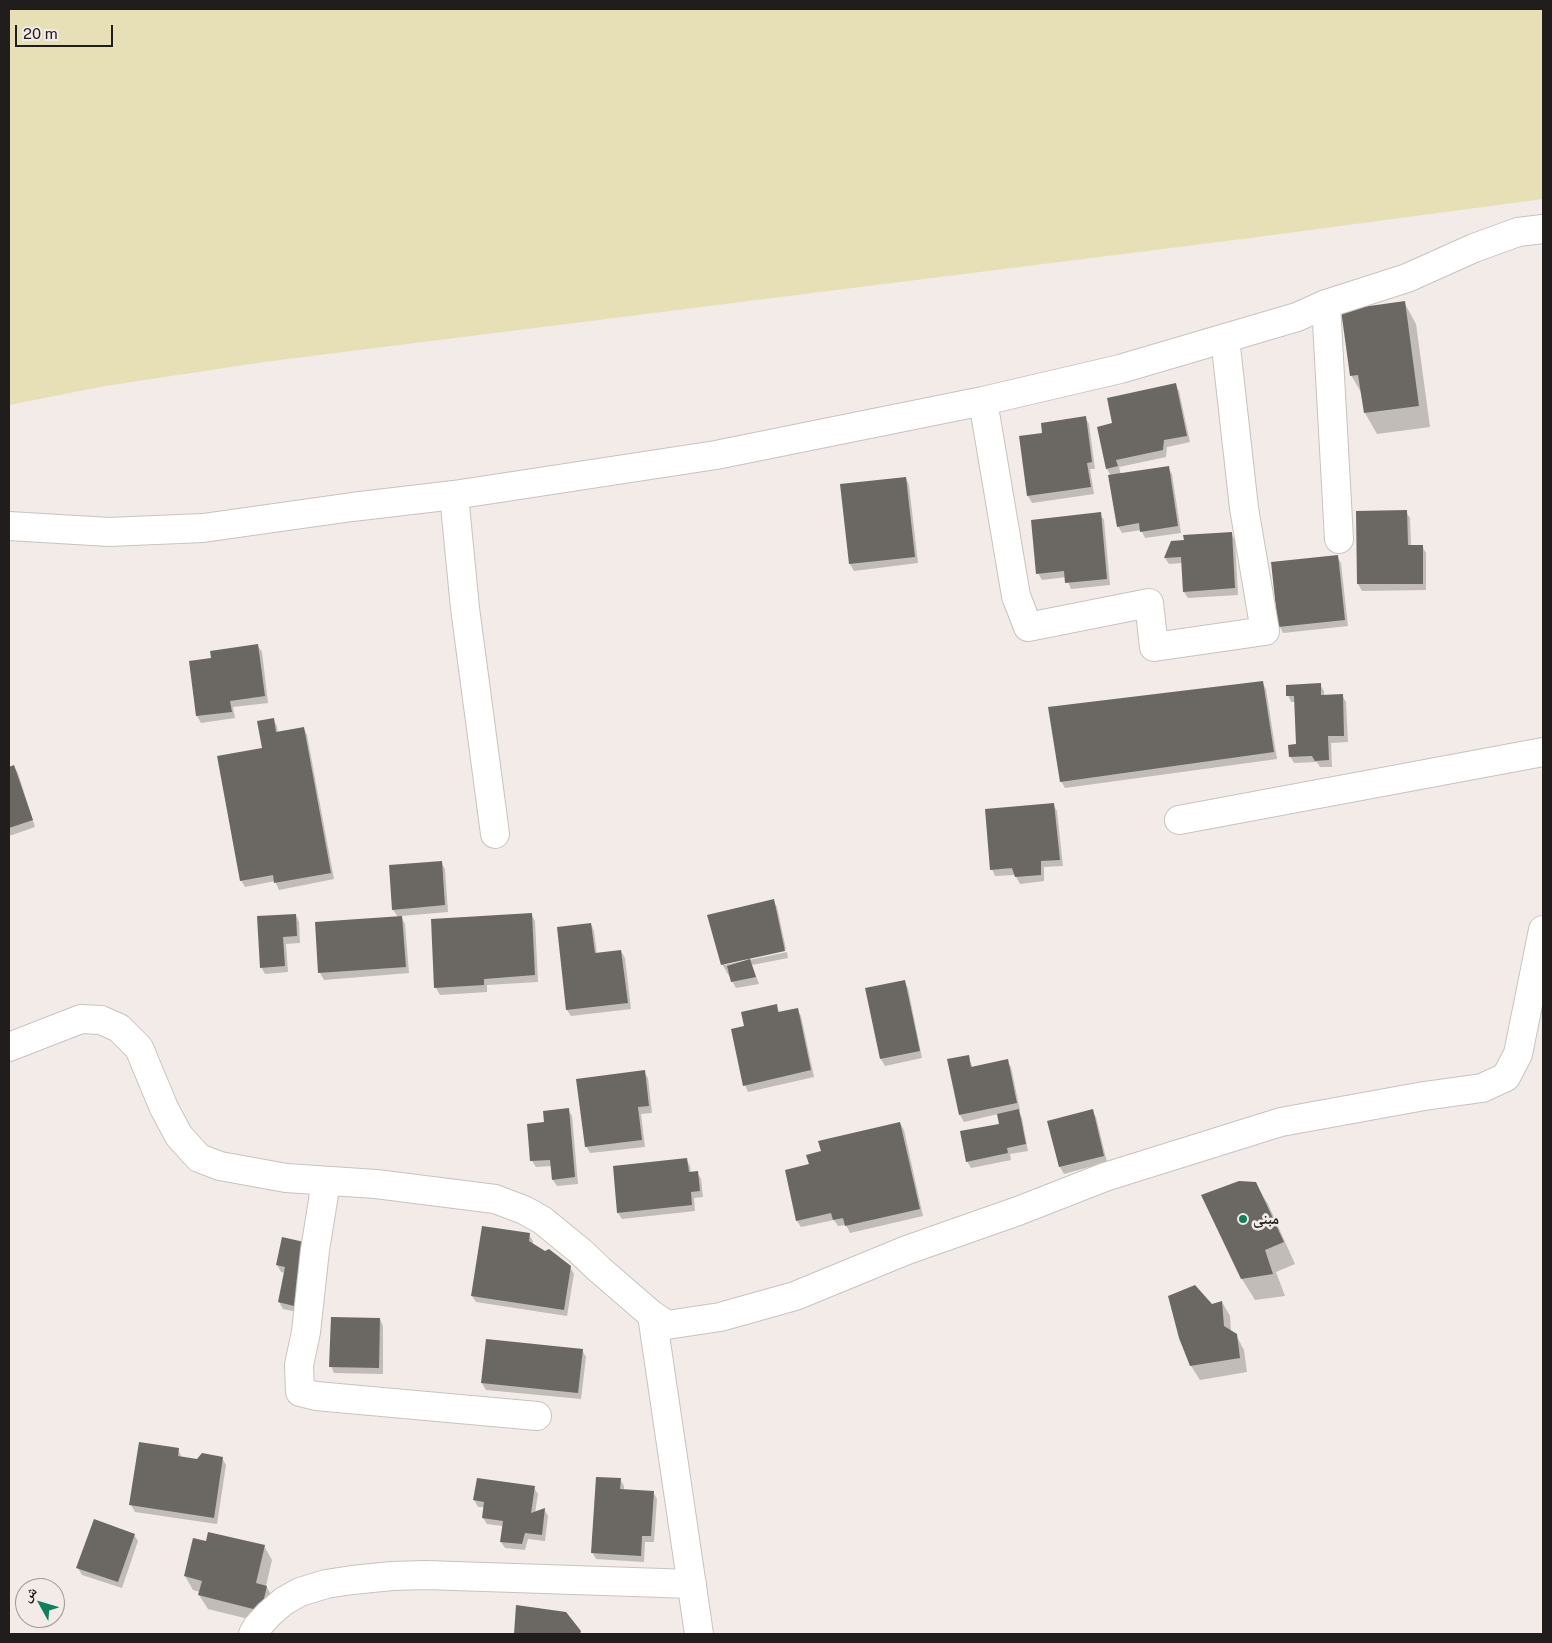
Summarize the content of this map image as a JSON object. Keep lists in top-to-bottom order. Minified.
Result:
{"places":["مبنى"],"scale_bar":"20 m","north":"top left"}
